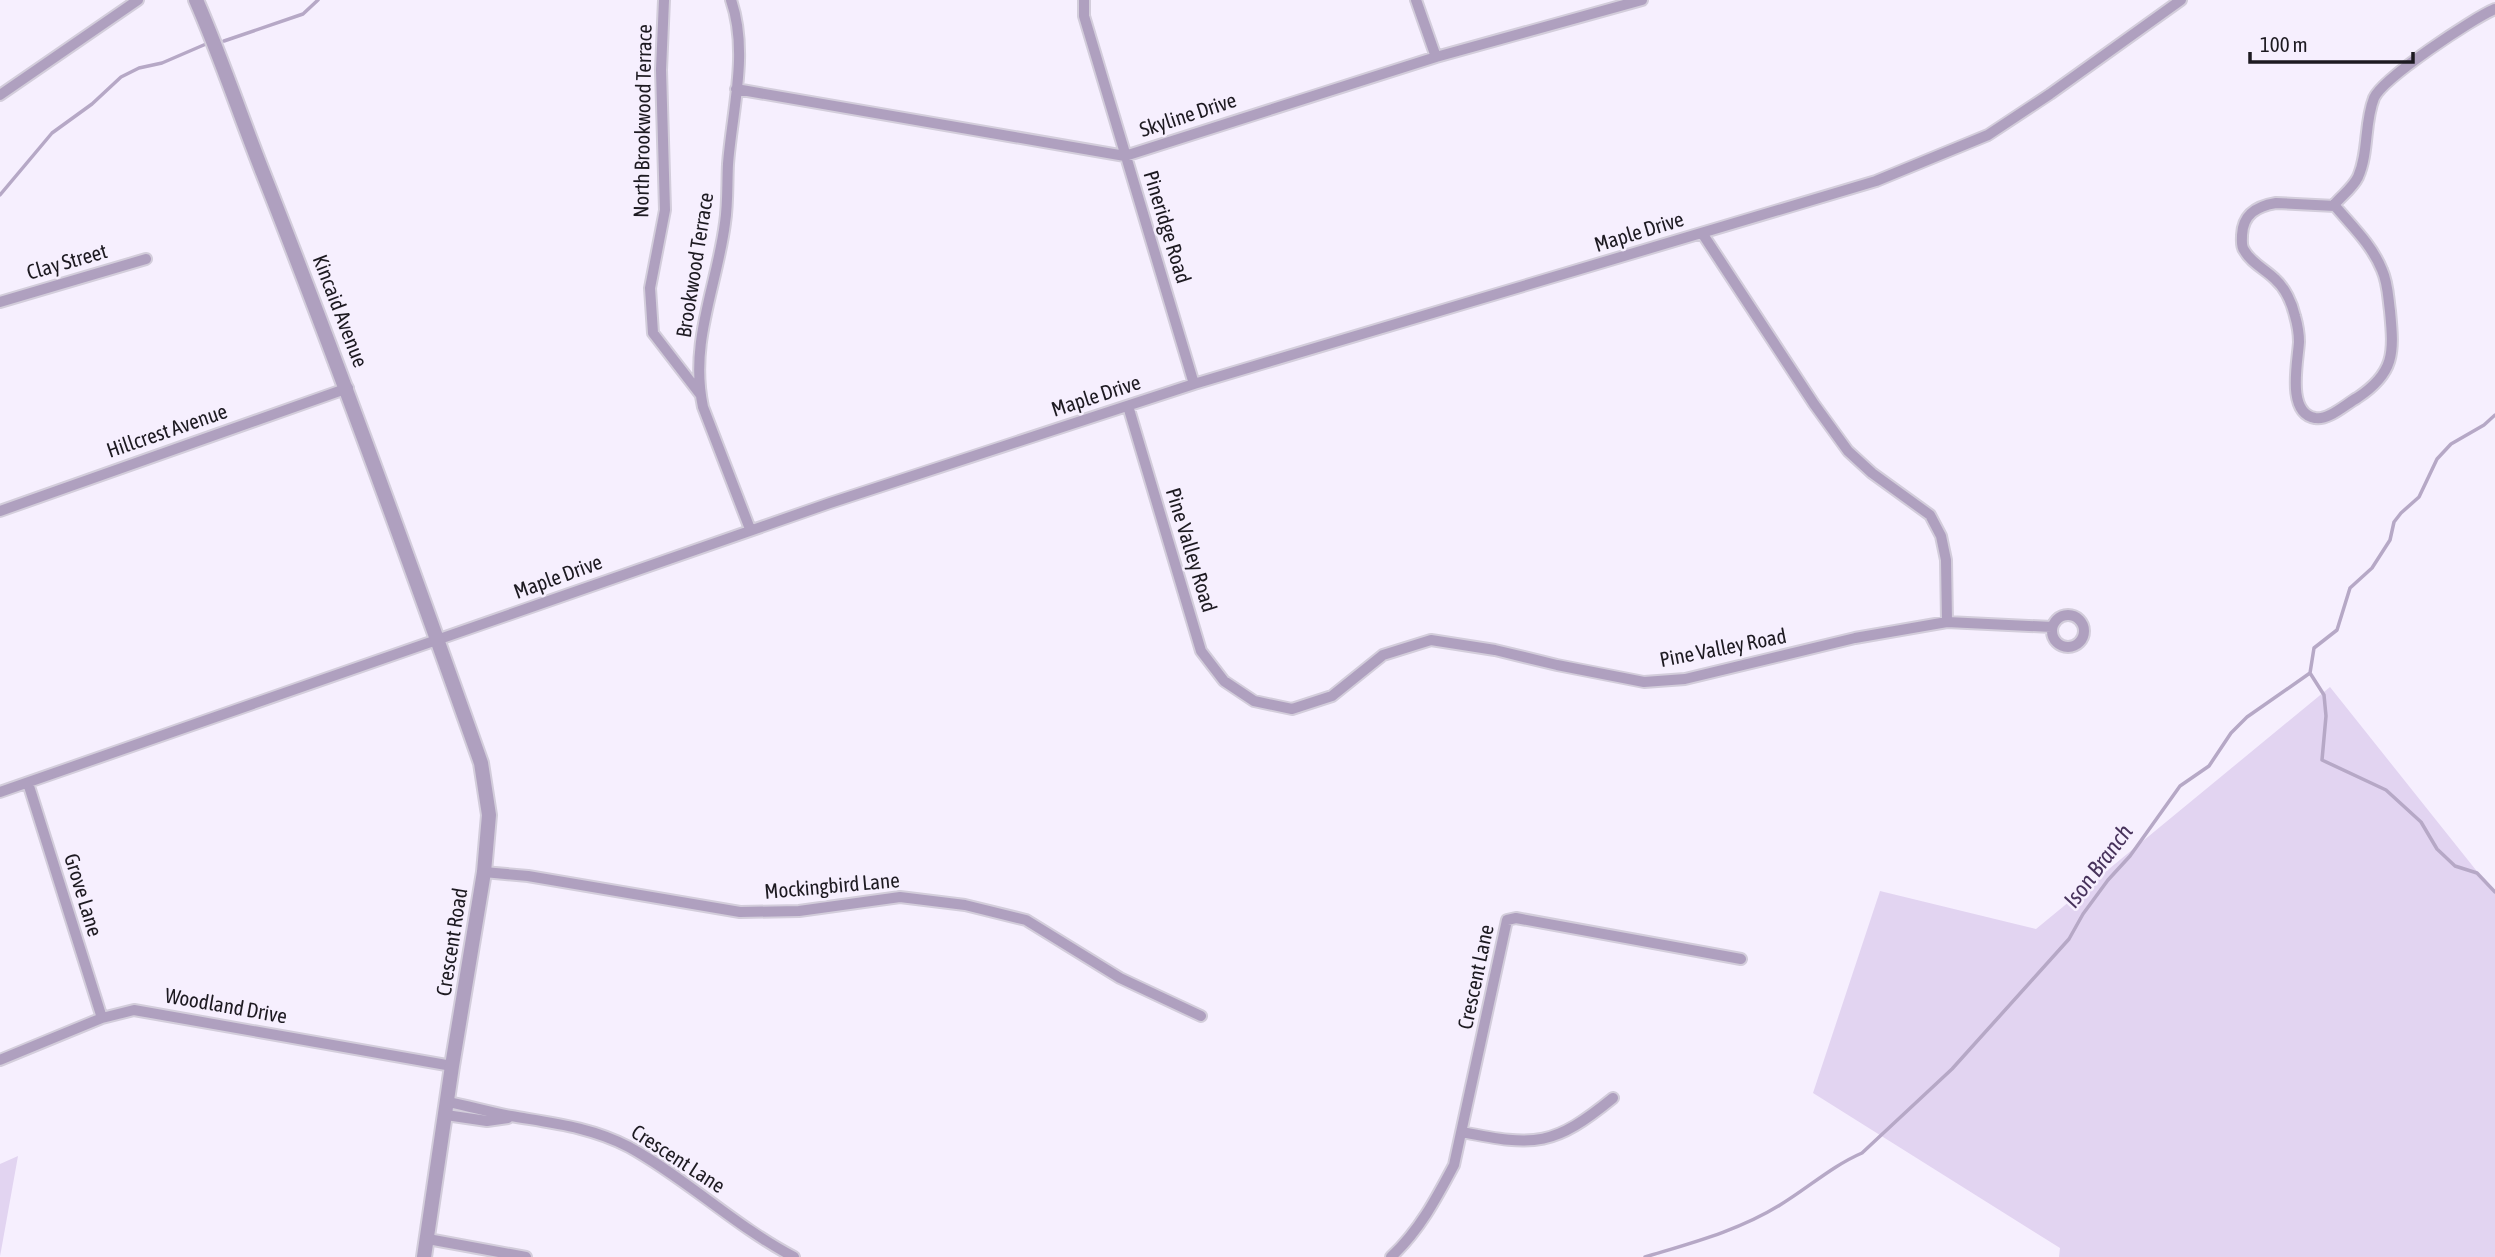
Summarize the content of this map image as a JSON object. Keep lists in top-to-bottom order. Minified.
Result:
{"streets":{"street":["Skyline Drive","North Brookwood Terrace","Pineridge Road","Maple Drive","Clay Street","Brookwood Terrace","Kincaid Avenue","Hillcrest Avenue","Pine Valley Road","Mockingbird Lane","Grove Lane","Crescent Road","Crescent Lane","Woodland Drive"]},"crossings":[["Skyline Drive","Pineridge Road"],["Skyline Drive","Brookwood Terrace"],["North Brookwood Terrace","Brookwood Terrace"],["Pineridge Road","Maple Drive"],["Maple Drive","Brookwood Terrace"],["Maple Drive","Kincaid Avenue"],["Maple Drive","Pine Valley Road"],["Maple Drive","Grove Lane"],["Maple Drive","Crescent Road"],["Kincaid Avenue","Hillcrest Avenue"],["Kincaid Avenue","Crescent Road"],["Mockingbird Lane","Crescent Road"],["Grove Lane","Woodland Drive"],["Crescent Road","Crescent Lane"],["Crescent Road","Woodland Drive"]],"water":["Ison Branch"],"scale_bar":"100 m"}
